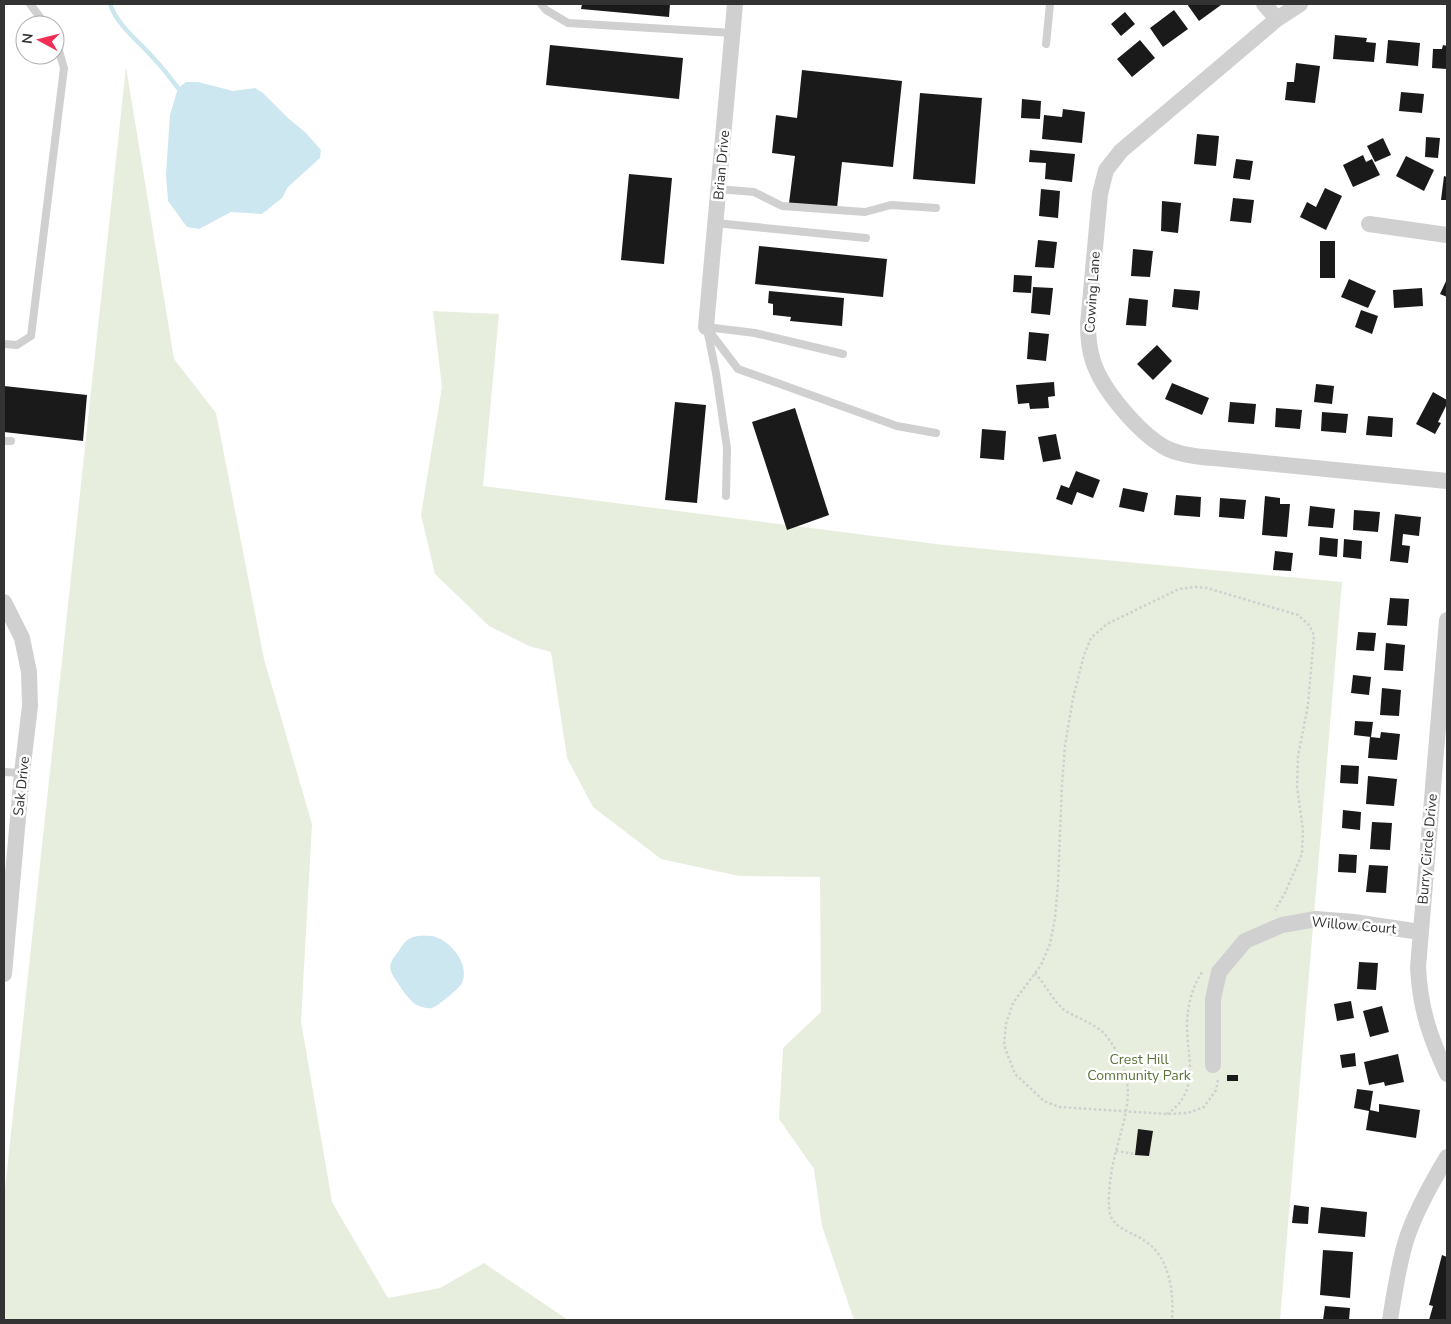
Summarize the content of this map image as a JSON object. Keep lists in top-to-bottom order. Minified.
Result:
{"streets":{"street":["Brian Drive","Cowing Lane","Sak Drive","Burry Circle Drive","Willow Court"]},"crossings":[["Burry Circle Drive","Willow Court"]],"parks":["Crest Hill Community Park"],"north":"left"}
